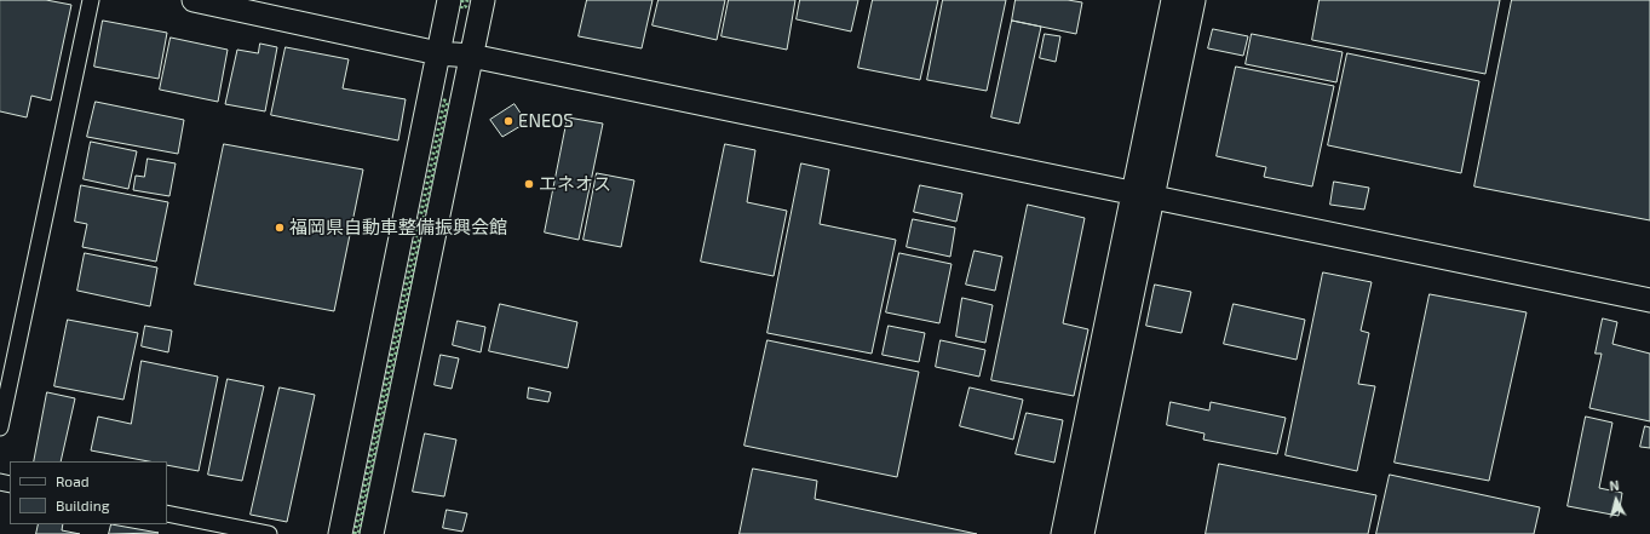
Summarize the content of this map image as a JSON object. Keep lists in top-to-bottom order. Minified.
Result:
{"places":["ENEOS","エネオス","福岡県自動車整備振興会館"],"legend":["Road","Building"],"north":"top"}
